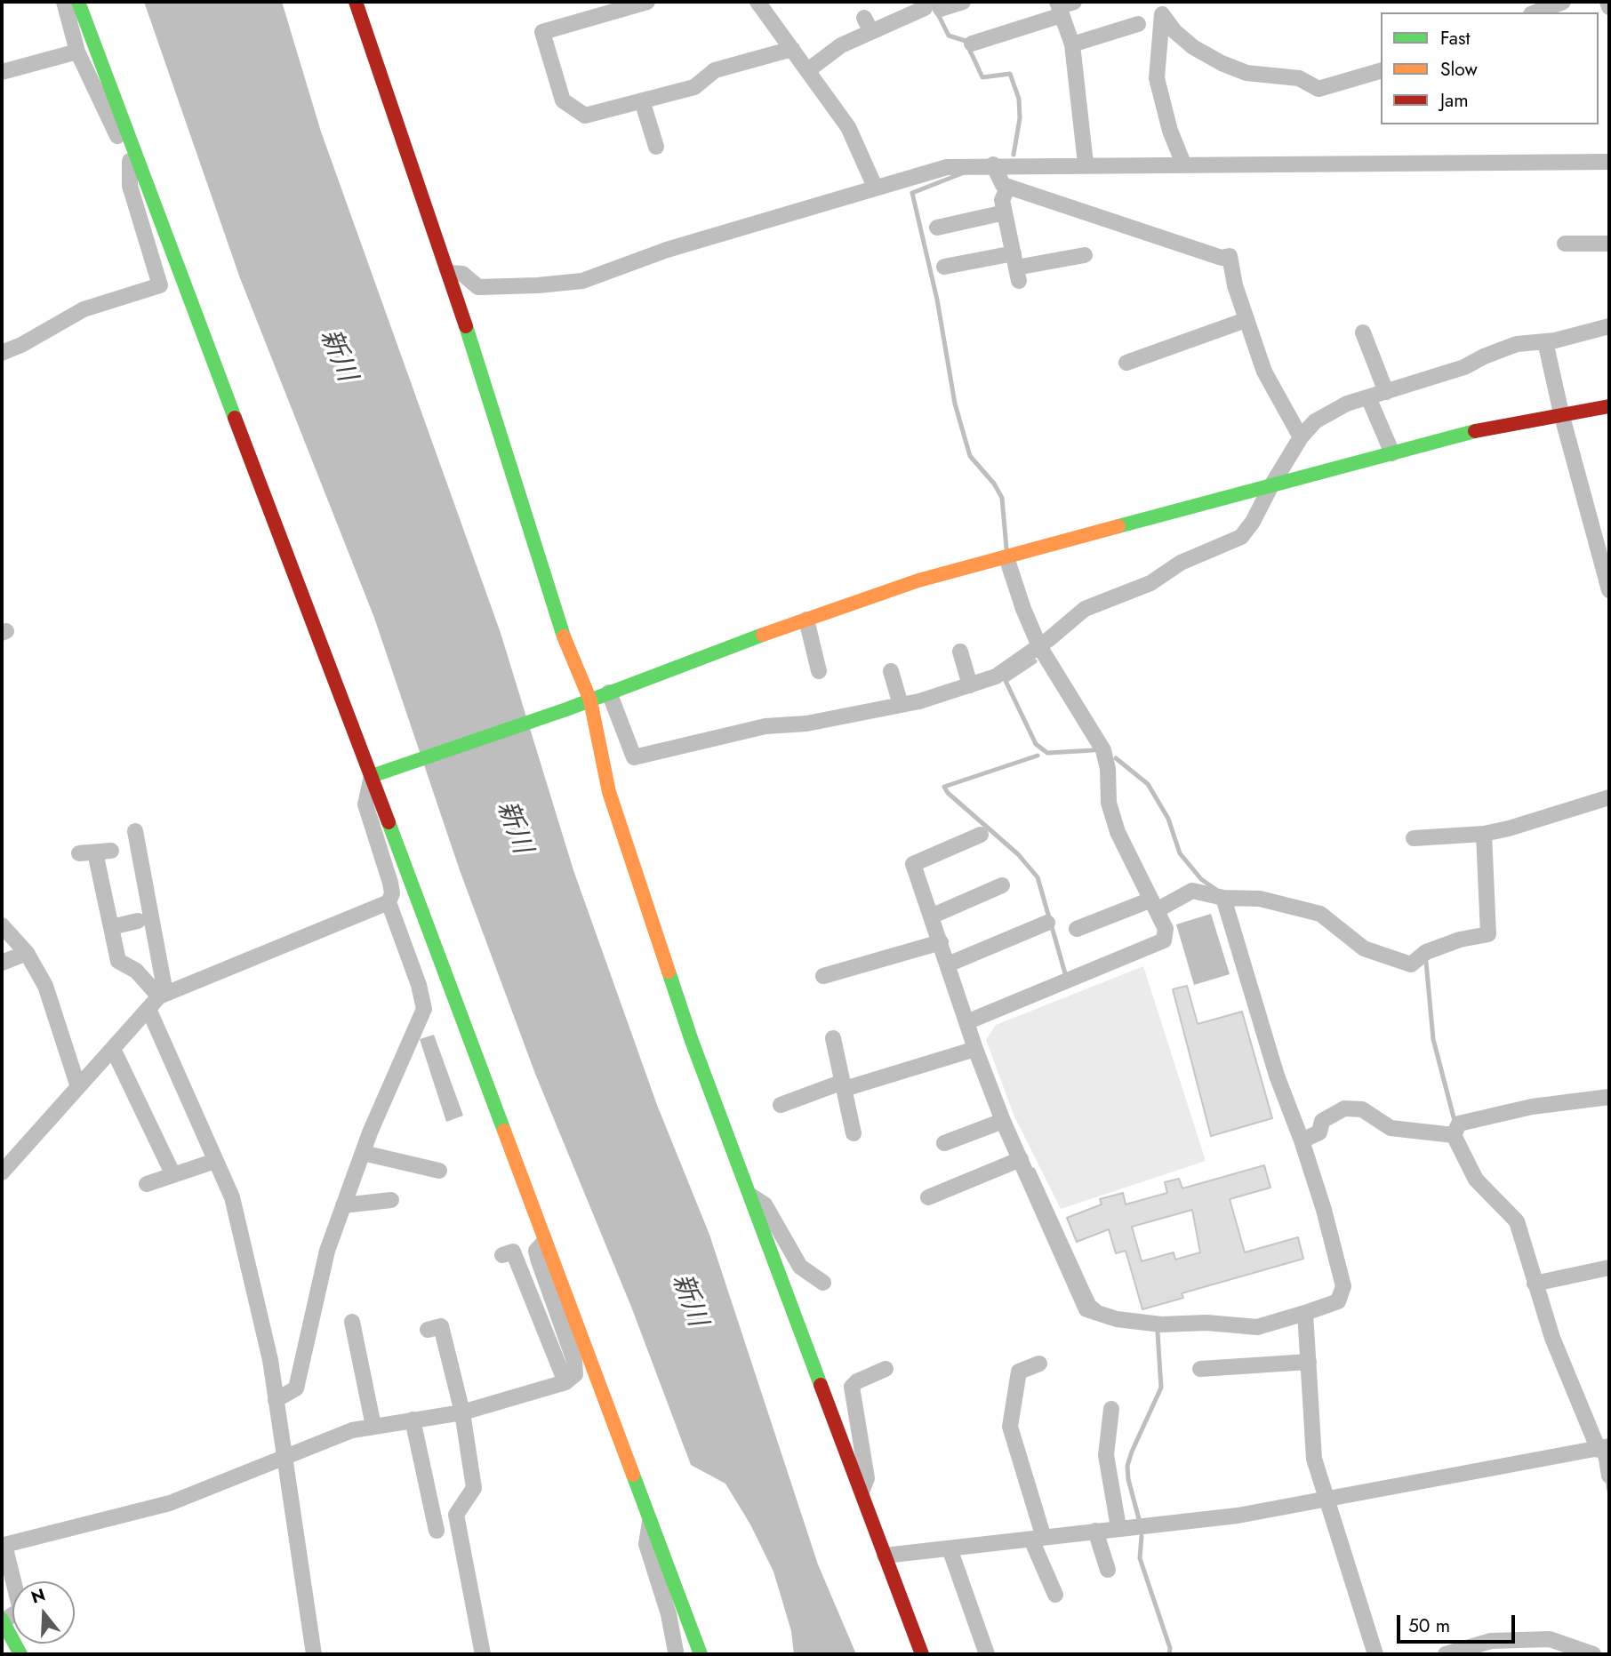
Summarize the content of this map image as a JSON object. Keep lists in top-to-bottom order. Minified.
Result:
{"water":["新川"],"legend":["Fast","Slow","Jam"],"scale_bar":"50 m","north":"top"}
